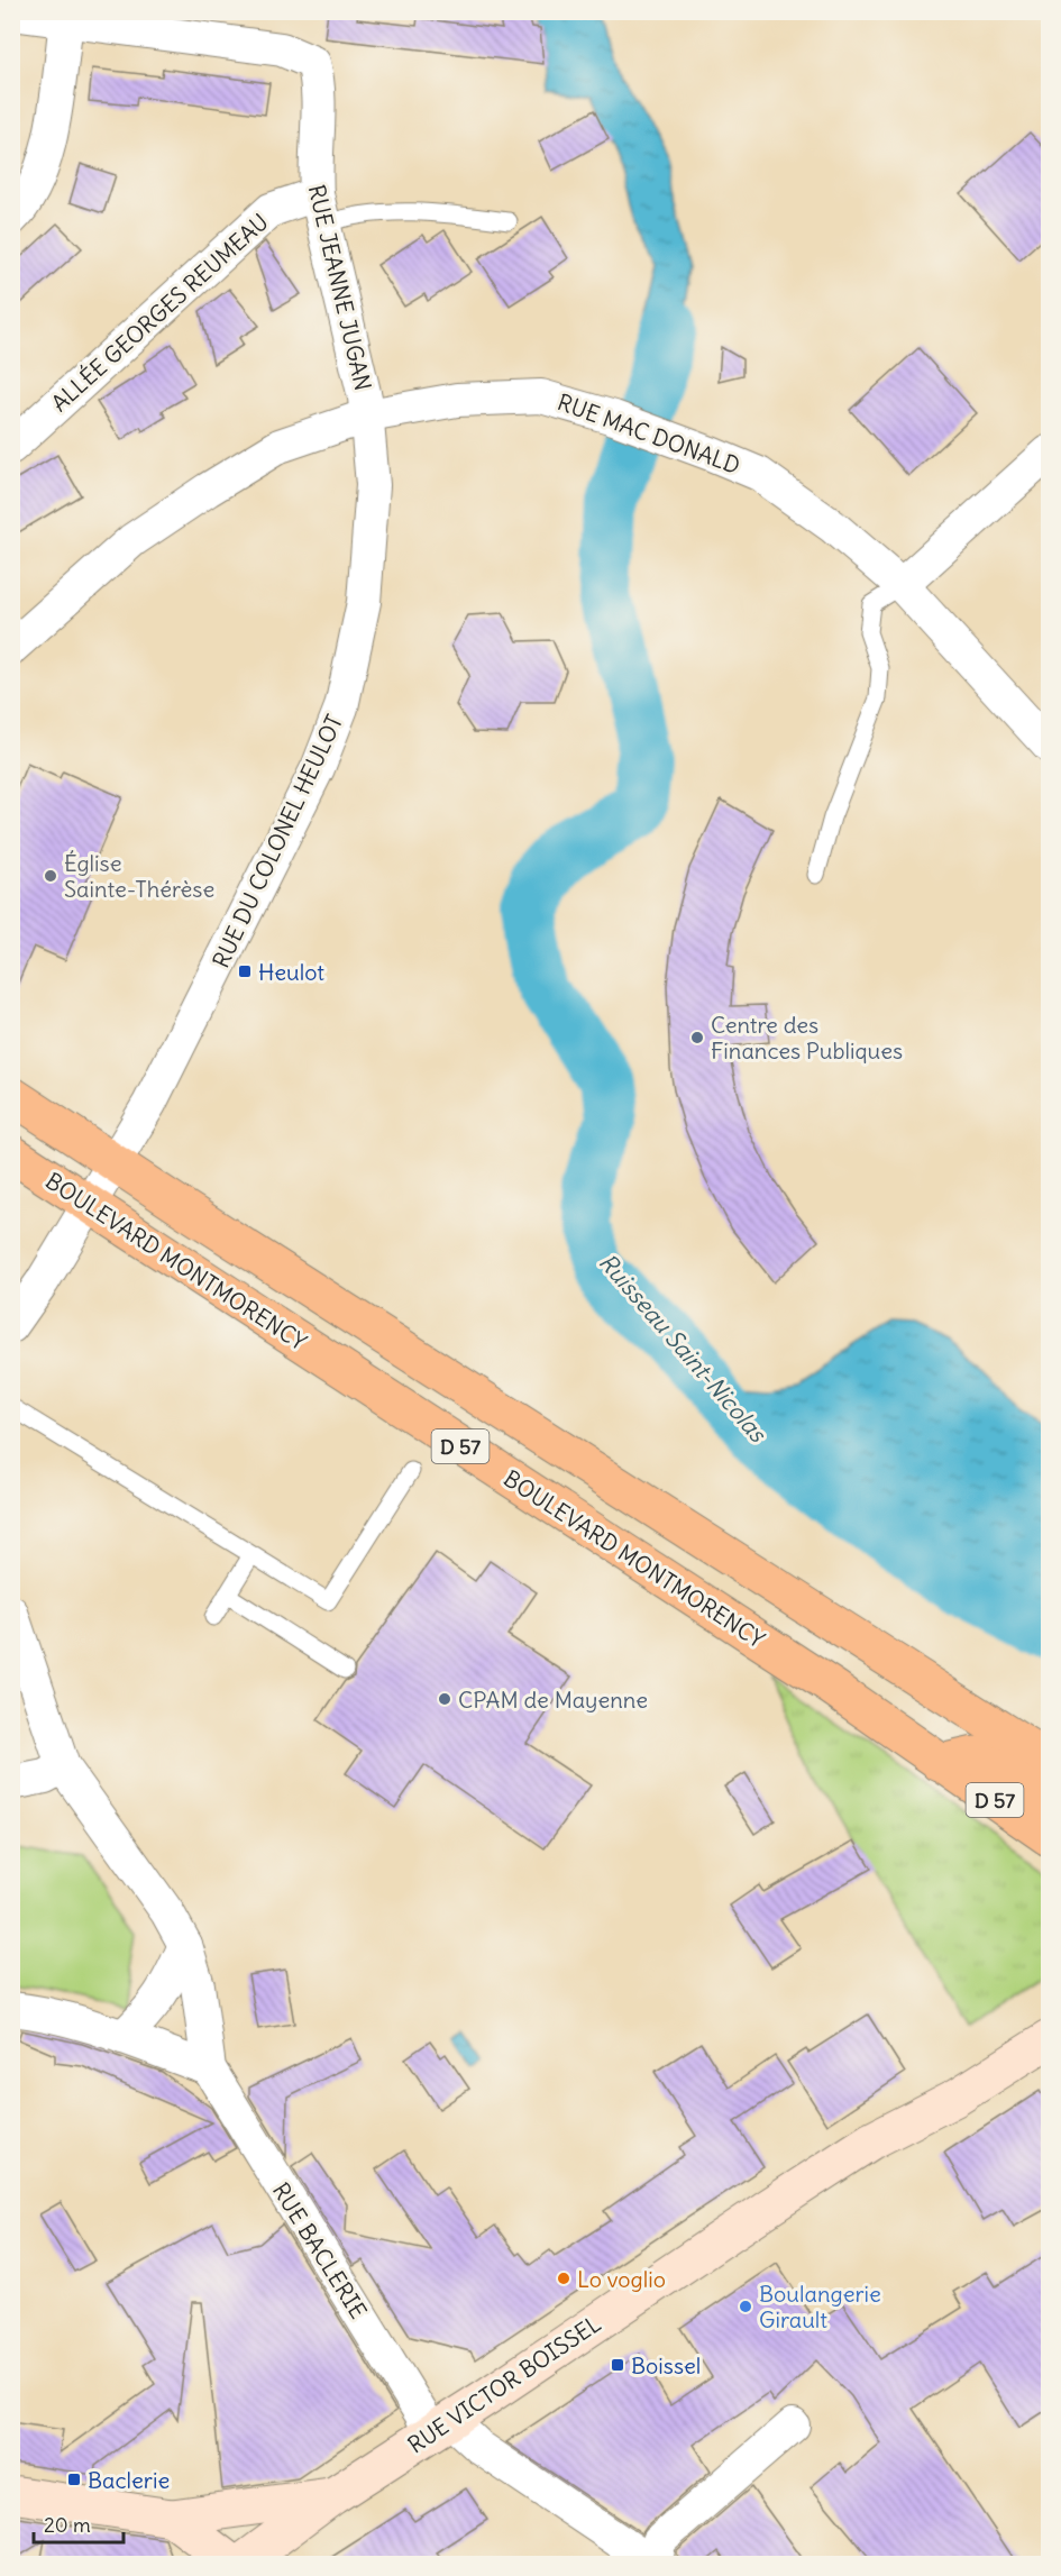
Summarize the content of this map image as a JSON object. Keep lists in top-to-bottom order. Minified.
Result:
{"streets":{"main road":["BOULEVARD MONTMORENCY","D 57","RUE VICTOR BOISSEL"],"street":["RUE JEANNE JUGAN","ALLÉE GEORGES REUMEAU","RUE MAC DONALD","RUE DU COLONEL HEULOT","RUE BACLERIE"]},"crossings":[["RUE JEANNE JUGAN","ALLÉE GEORGES REUMEAU"],["RUE JEANNE JUGAN","RUE MAC DONALD"],["RUE JEANNE JUGAN","RUE DU COLONEL HEULOT"],["RUE MAC DONALD","RUE DU COLONEL HEULOT"],["RUE DU COLONEL HEULOT","BOULEVARD MONTMORENCY"],["RUE DU COLONEL HEULOT","D 57"],["RUE BACLERIE","RUE VICTOR BOISSEL"]],"water":["Ruisseau Saint-Nicolas"],"places":{"other":["Église Sainte-Thérèse","Centre des Finances Publiques","CPAM de Mayenne","Lo voglio","Boulangerie Girault"],"transit":["Heulot","Boissel","Baclerie"]},"scale_bar":"20 m"}
